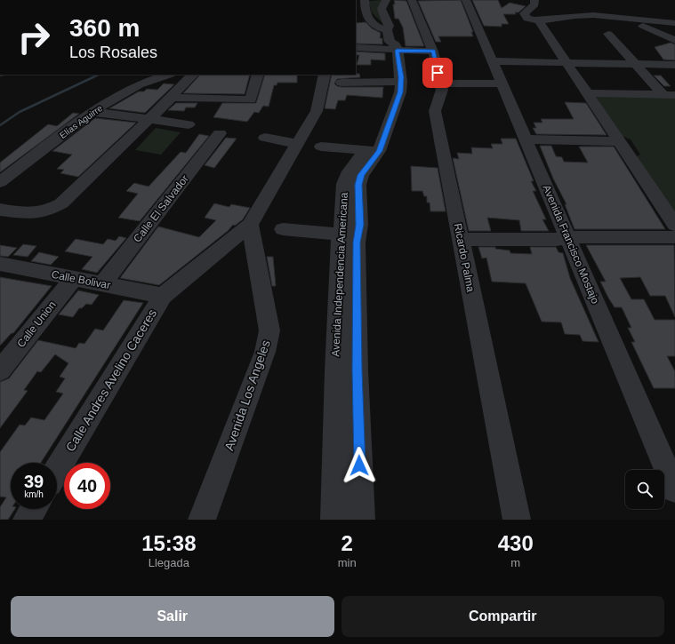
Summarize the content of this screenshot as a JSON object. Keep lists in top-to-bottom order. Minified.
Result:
{"streets":{"street":["Elías Aguirre","Calle El Salvador","Avenida Francisco Mostajo","Ricardo Palma","Avenida Independencia Americana","Calle Bolivar","Calle Union","Calle Andres Avelino Caceres","Avenida Los Angeles"]},"crossings":[["Calle El Salvador","Calle Bolivar"],["Calle Bolivar","Calle Union"],["Calle Bolivar","Calle Andres Avelino Caceres"],["Calle Andres Avelino Caceres","Avenida Los Angeles"]],"page":{"turn":["360 m","Los Rosales"],"speed":"39 km/h","limit":"40","eta":["15:38","Llegada","2","min","430","m"],"buttons":["Salir","Compartir"]}}
